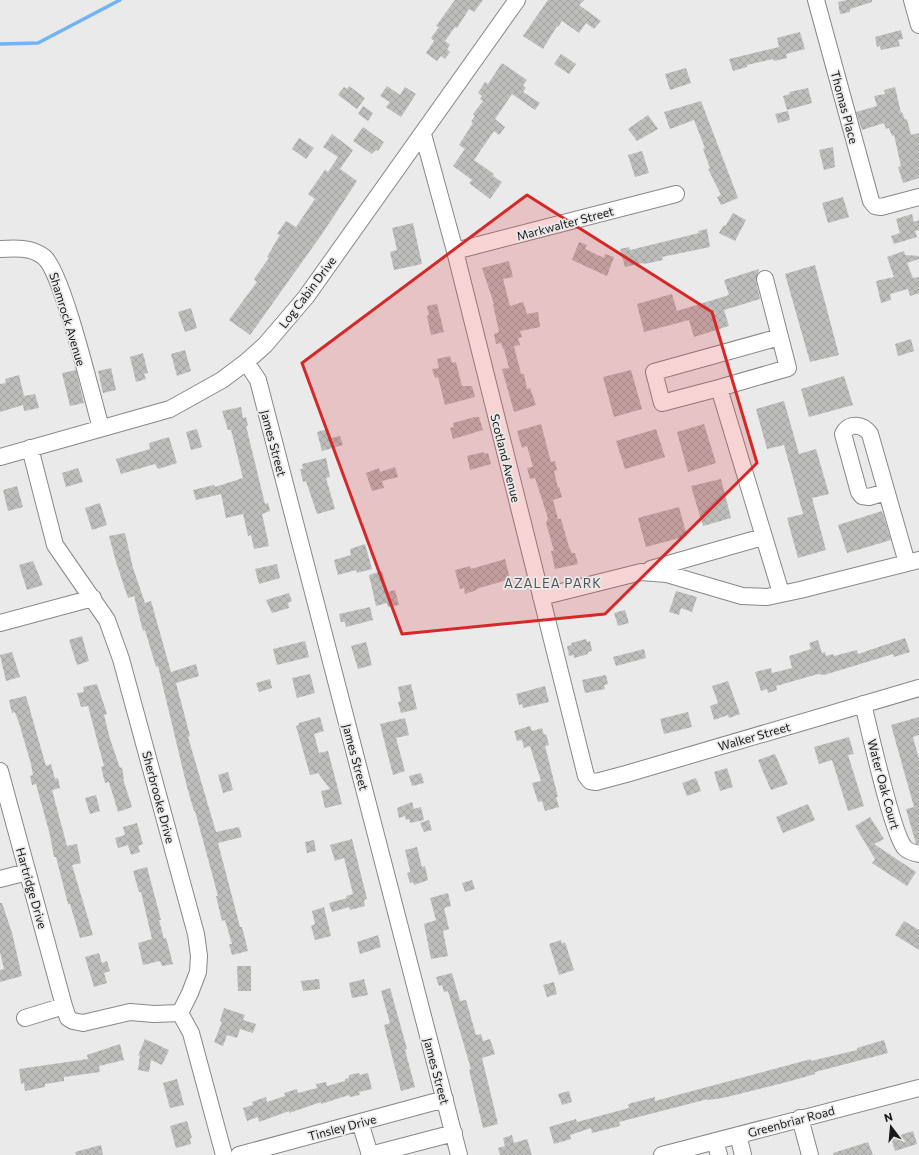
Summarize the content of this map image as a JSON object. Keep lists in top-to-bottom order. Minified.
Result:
{"streets":{"street":["Thomas Place","Markwalter Street","Log Cabin Drive","Shamrock Avenue","James Street","Scotland Avenue","Walker Street","Water Oak Court","Sherbrooke Drive","Hartridge Drive","Greenbriar Road","Tinsley Drive"]},"crossings":[["Markwalter Street","Scotland Avenue"],["Log Cabin Drive","Shamrock Avenue"],["Log Cabin Drive","James Street"],["Log Cabin Drive","Scotland Avenue"],["Log Cabin Drive","Sherbrooke Drive"],["James Street","Tinsley Drive"],["Scotland Avenue","Walker Street"],["Walker Street","Water Oak Court"],["Sherbrooke Drive","Hartridge Drive"]],"districts":["AZALEA PARK"],"north":"top"}
